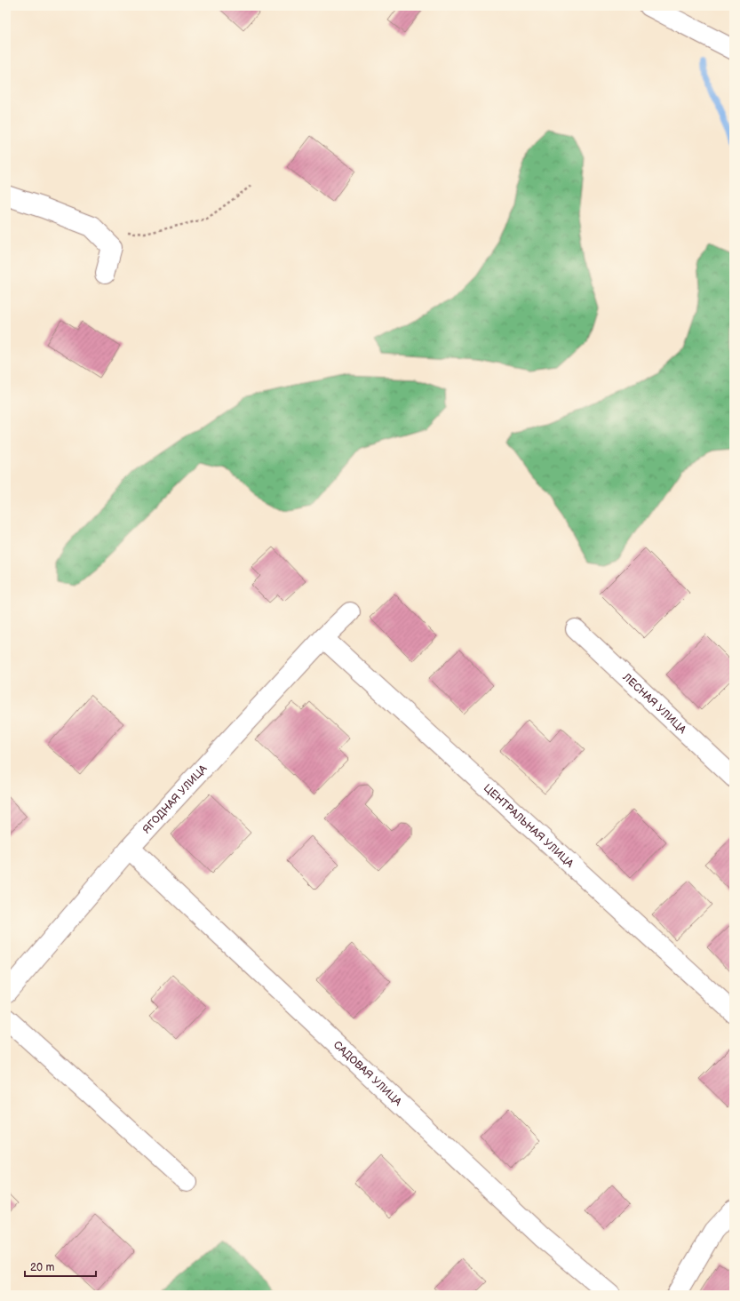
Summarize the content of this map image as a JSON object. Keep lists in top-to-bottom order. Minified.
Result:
{"streets":{"main road":["ЛЕСНАЯ УЛИЦА","ЯГОДНАЯ УЛИЦА","ЦЕНТРАЛЬНАЯ УЛИЦА","САДОВАЯ УЛИЦА"]},"crossings":[["ЯГОДНАЯ УЛИЦА","ЦЕНТРАЛЬНАЯ УЛИЦА"],["ЯГОДНАЯ УЛИЦА","САДОВАЯ УЛИЦА"]],"scale_bar":"20 m"}
